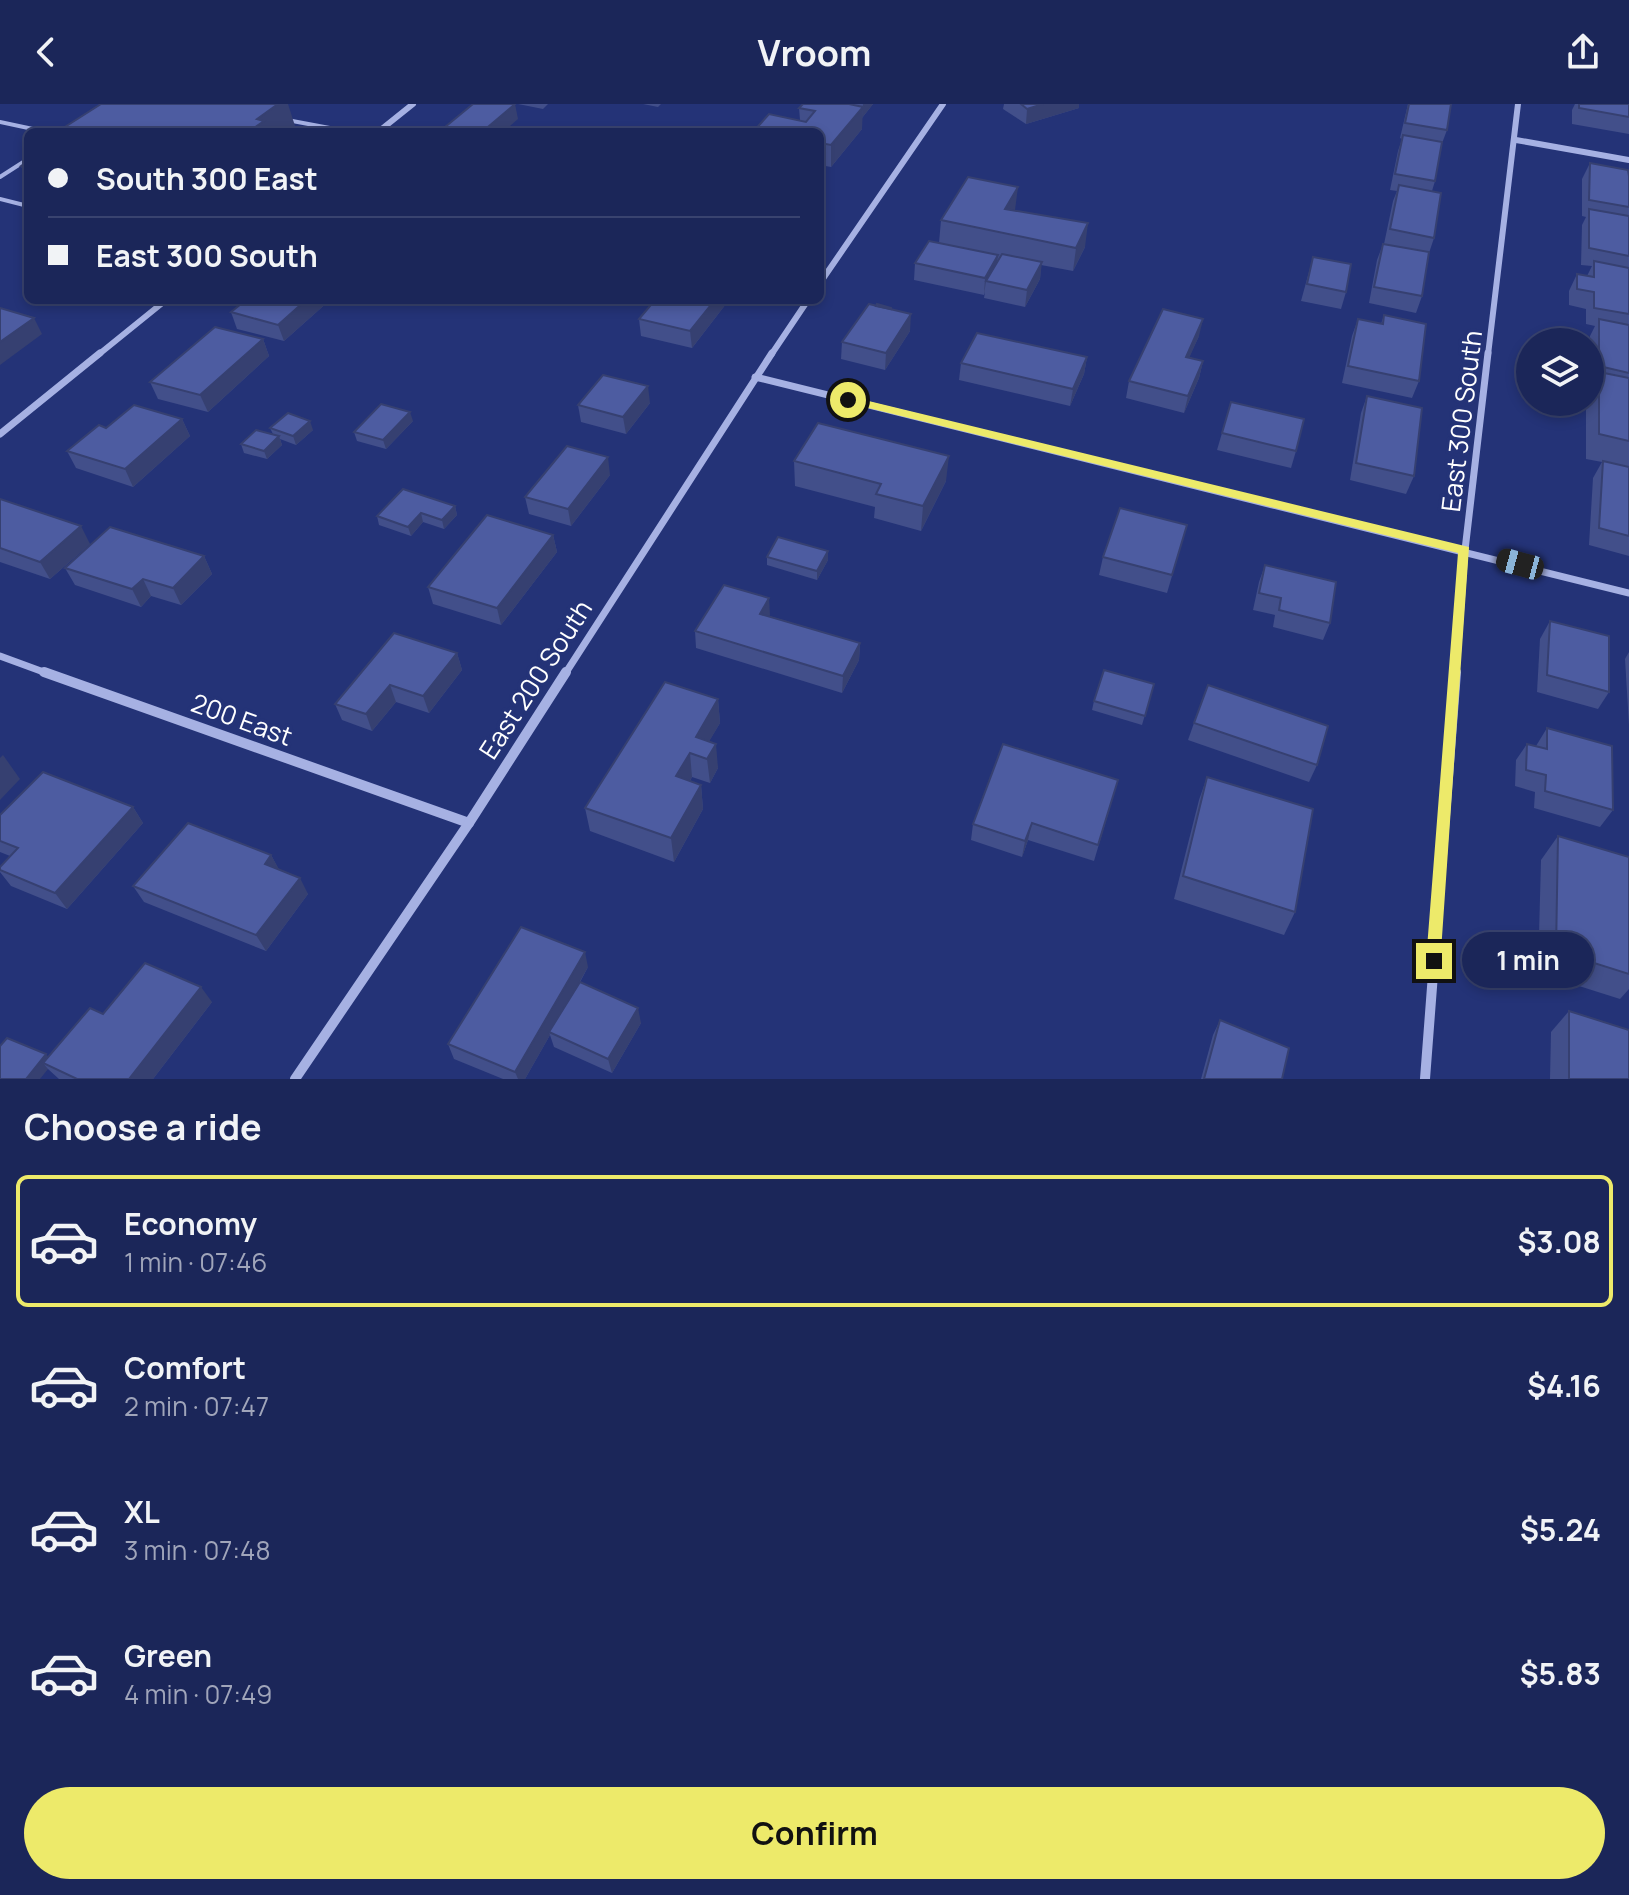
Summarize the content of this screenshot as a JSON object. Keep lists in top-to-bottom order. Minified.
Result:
{"streets":{"street":["East 300 South","East 200 South","200 East"]},"crossings":[["East 200 South","200 East"]],"page":{"header":"Vroom","banner":["South 300 East","East 300 South"],"bubble":"1 min","heading":"Choose a ride","list":[{"name":"Economy","note":"1 min · 07:46","value":"$3.08"},{"name":"Comfort","note":"2 min · 07:47","value":"$4.16"},{"name":"XL","note":"3 min · 07:48","value":"$5.24"},{"name":"Green","note":"4 min · 07:49","value":"$5.83"}],"buttons":"Confirm"}}
